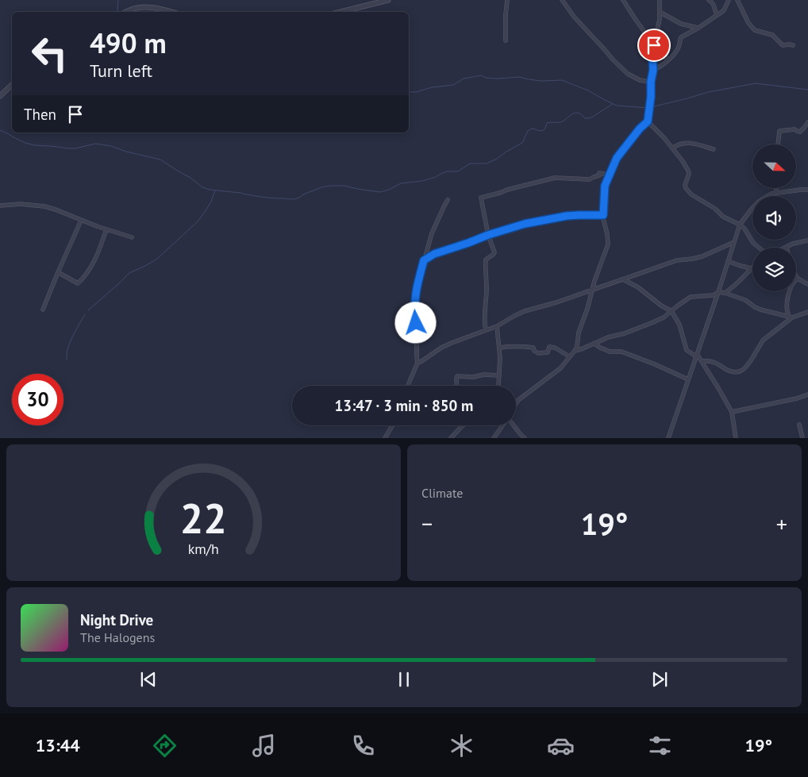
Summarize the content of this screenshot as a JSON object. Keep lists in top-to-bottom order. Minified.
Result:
{"north":"right","page":{"turn":["490 m","Turn left"],"then":"Then","limit":"30","trip":"13:47 · 3 min · 850 m","tile":"Climate","heat":["−","19°","+"],"song":["Night Drive","The Halogens"],"tabs":["13:44","19°"],"gauge":["22","km/h"]}}
